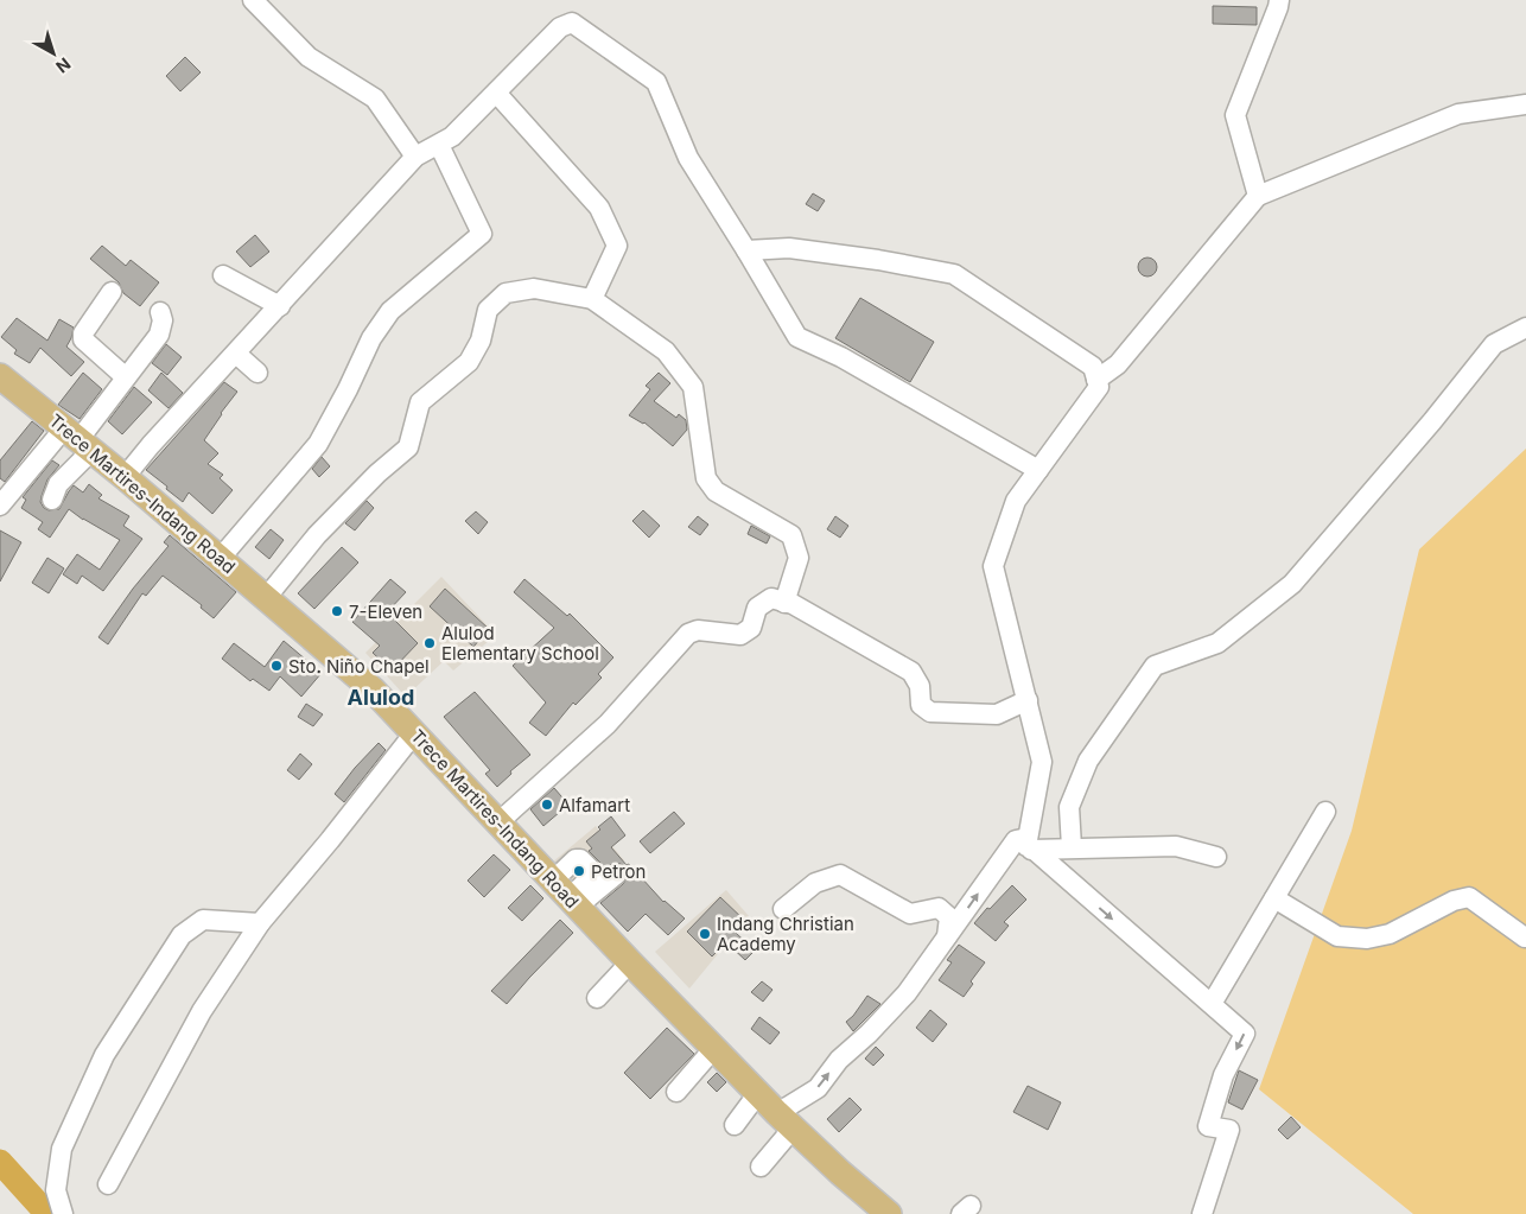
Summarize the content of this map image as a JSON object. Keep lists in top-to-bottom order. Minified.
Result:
{"streets":{"main road":["Trece Martires-Indang Road"]},"districts":["Alulod"],"places":["7-Eleven","Alulod Elementary School","Sto. Niño Chapel","Alfamart","Petron","Indang Christian Academy"],"north":"bottom right"}
